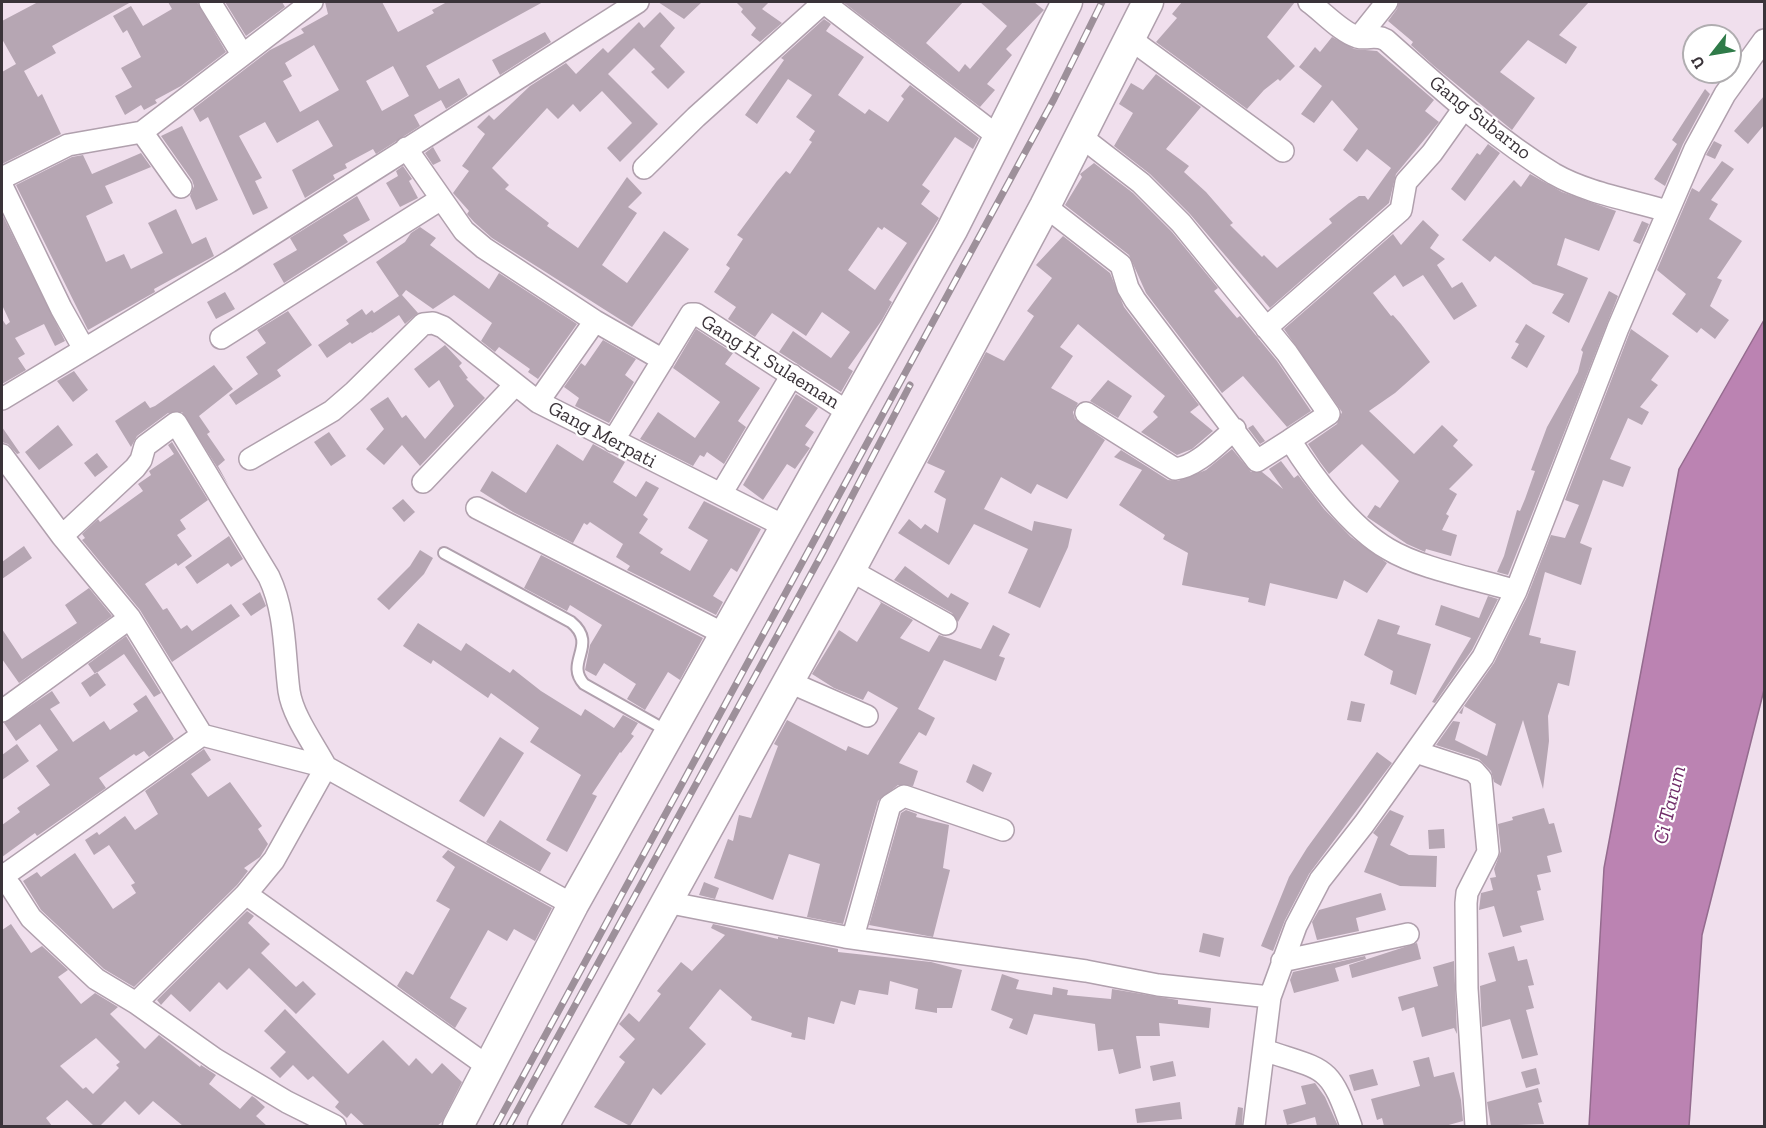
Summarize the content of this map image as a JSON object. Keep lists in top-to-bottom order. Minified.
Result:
{"streets":{"street":["Gang Subarno","Gang H. Sulaeman","Gang Merpati"]},"water":["Ci Tarum"],"north":"bottom left"}
